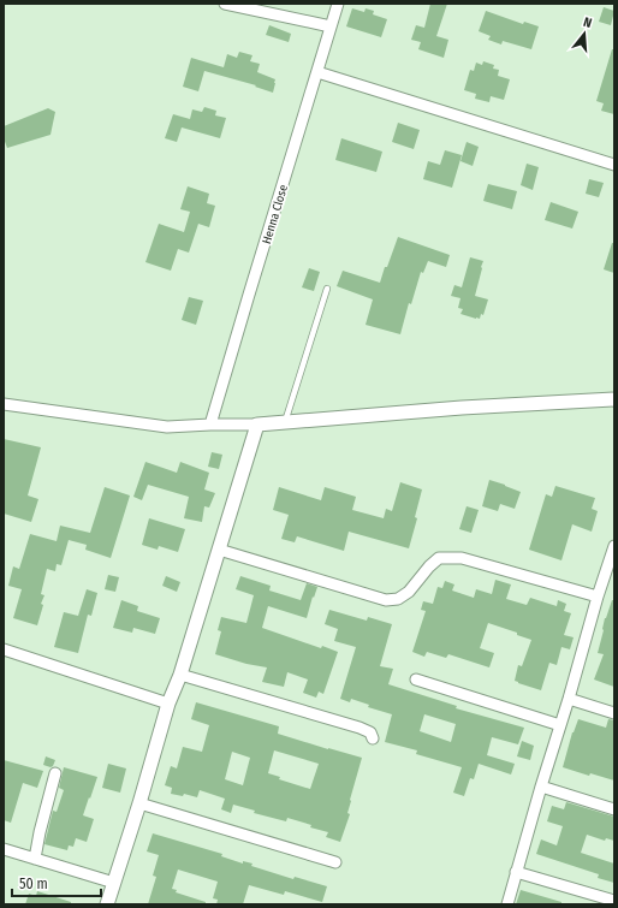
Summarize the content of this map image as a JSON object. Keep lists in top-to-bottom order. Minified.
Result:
{"streets":{"street":["Henna Close"]},"scale_bar":"50 m","north":"top"}
